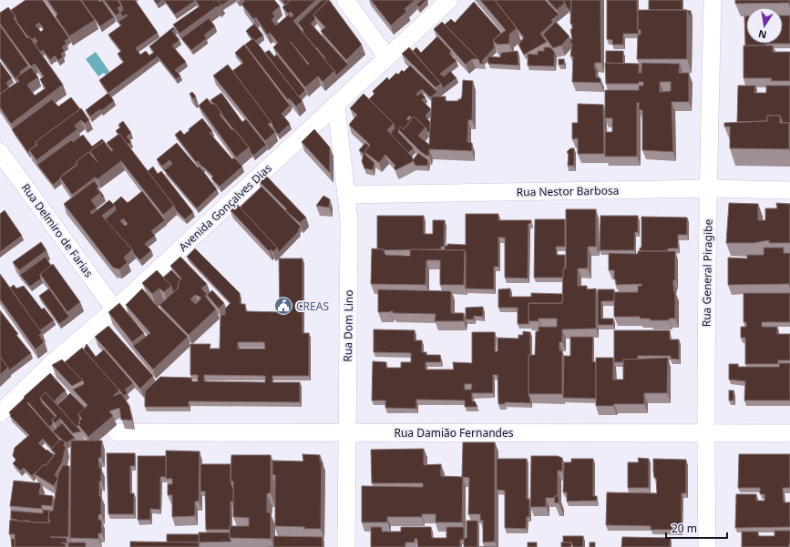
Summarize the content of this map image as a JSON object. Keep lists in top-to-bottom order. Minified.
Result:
{"streets":{"street":["Rua Nestor Barbosa","Avenida Gonçalves Dias","Rua Delmiro de Farias","Rua General Piragibe","Rua Dom Lino","Rua Damião Fernandes"]},"crossings":[["Rua Nestor Barbosa","Rua General Piragibe"],["Rua Nestor Barbosa","Rua Dom Lino"],["Avenida Gonçalves Dias","Rua Delmiro de Farias"],["Avenida Gonçalves Dias","Rua Dom Lino"],["Rua General Piragibe","Rua Damião Fernandes"],["Rua Dom Lino","Rua Damião Fernandes"]],"places":{"public building":["CREAS"]},"scale_bar":"20 m","north":"bottom"}
